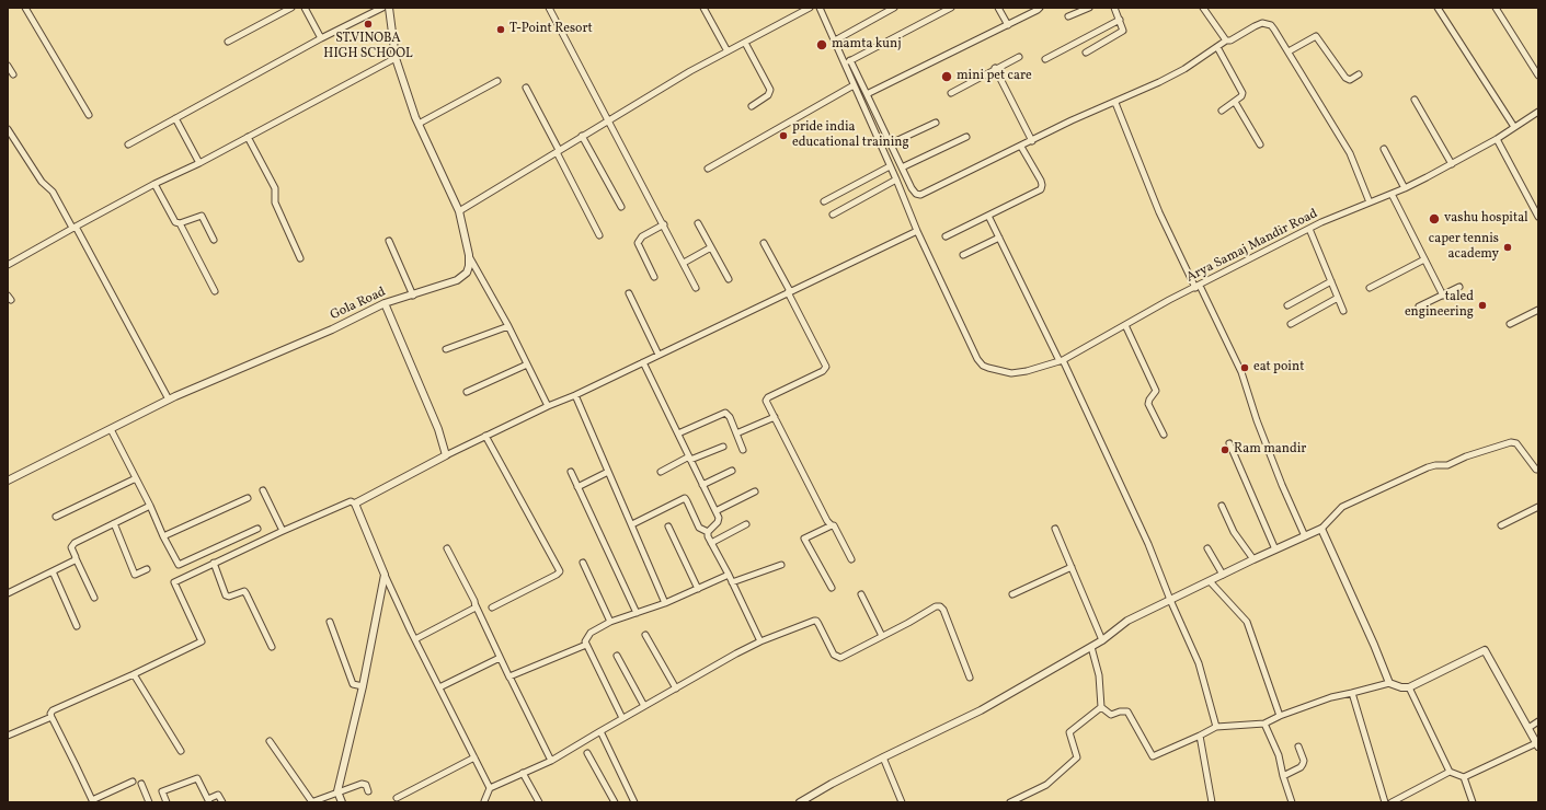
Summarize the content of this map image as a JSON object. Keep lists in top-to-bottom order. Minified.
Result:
{"streets":{"street":["Arya Samaj Mandir Road","Gola Road"]},"places":["ST.VINOBA HIGH SCHOOL","T-Point Resort","mamta kunj","mini pet care","pride india educational training","vashu hospital","caper tennis academy","taled engineering","eat point","Ram mandir"]}
